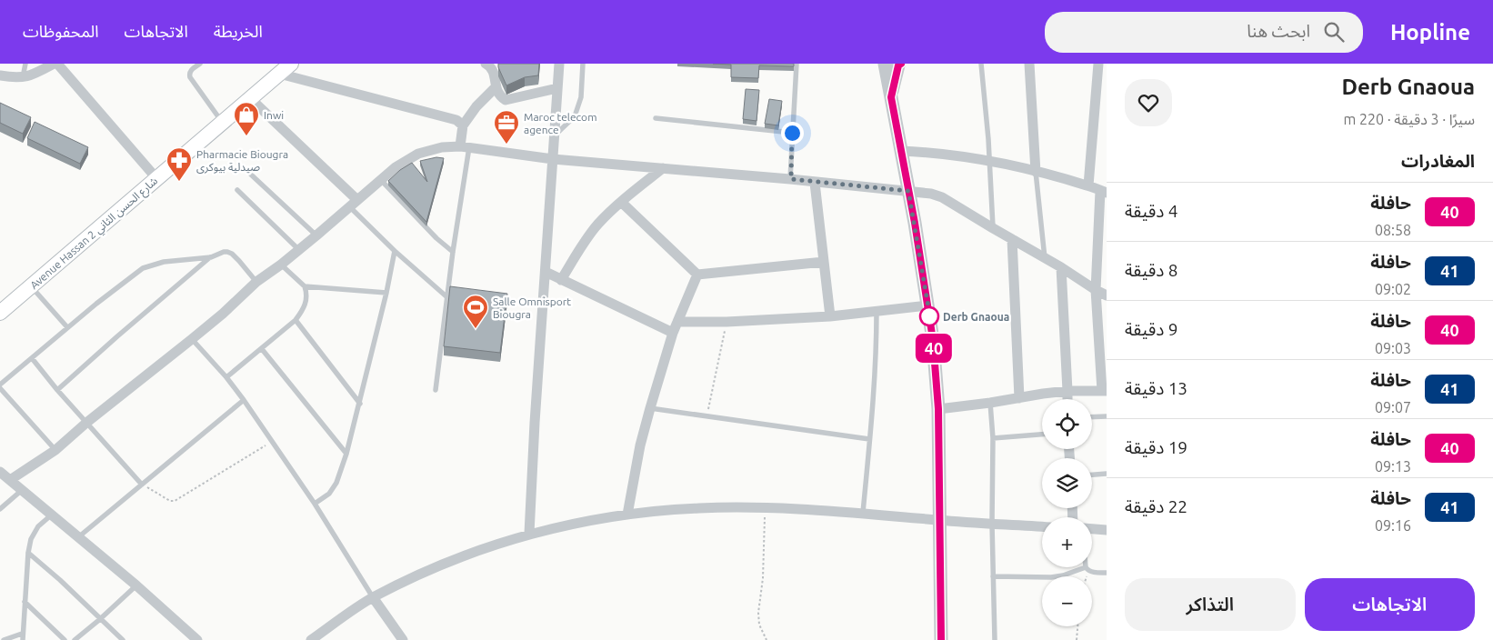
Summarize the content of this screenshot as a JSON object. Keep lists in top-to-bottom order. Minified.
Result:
{"streets":{"main road":["Avenue Hassan 2 شارع الحسن الثاني"]},"places":{"shop":["Inwi"],"office":["Maroc telecom agence"],"pharmacy":["Pharmacie Biougra صيدلية بيوكرى"],"other":["Derb Gnaoua"],"sports":["Salle Omnisport Biougra"]},"lines":["bus line 40"],"page":{"header":"Hopline","search":"ابحث هنا","nav":["الخريطة","الاتجاهات","المحفوظات"],"heading":[["Derb Gnaoua","سيرًا · 3 دقيقة · 220 m"],"المغادرات"],"on_map":"40","list":[{"mark":"40","name":"حافلة","note":"08:58","value":"4 دقيقة"},{"mark":"41","name":"حافلة","note":"09:02","value":"8 دقيقة"},{"mark":"40","name":"حافلة","note":"09:03","value":"9 دقيقة"},{"mark":"41","name":"حافلة","note":"09:07","value":"13 دقيقة"},{"mark":"40","name":"حافلة","note":"09:13","value":"19 دقيقة"},{"mark":"41","name":"حافلة","note":"09:16","value":"22 دقيقة"}],"map_buttons":["+","−"],"buttons":["الاتجاهات","التذاكر"]}}
